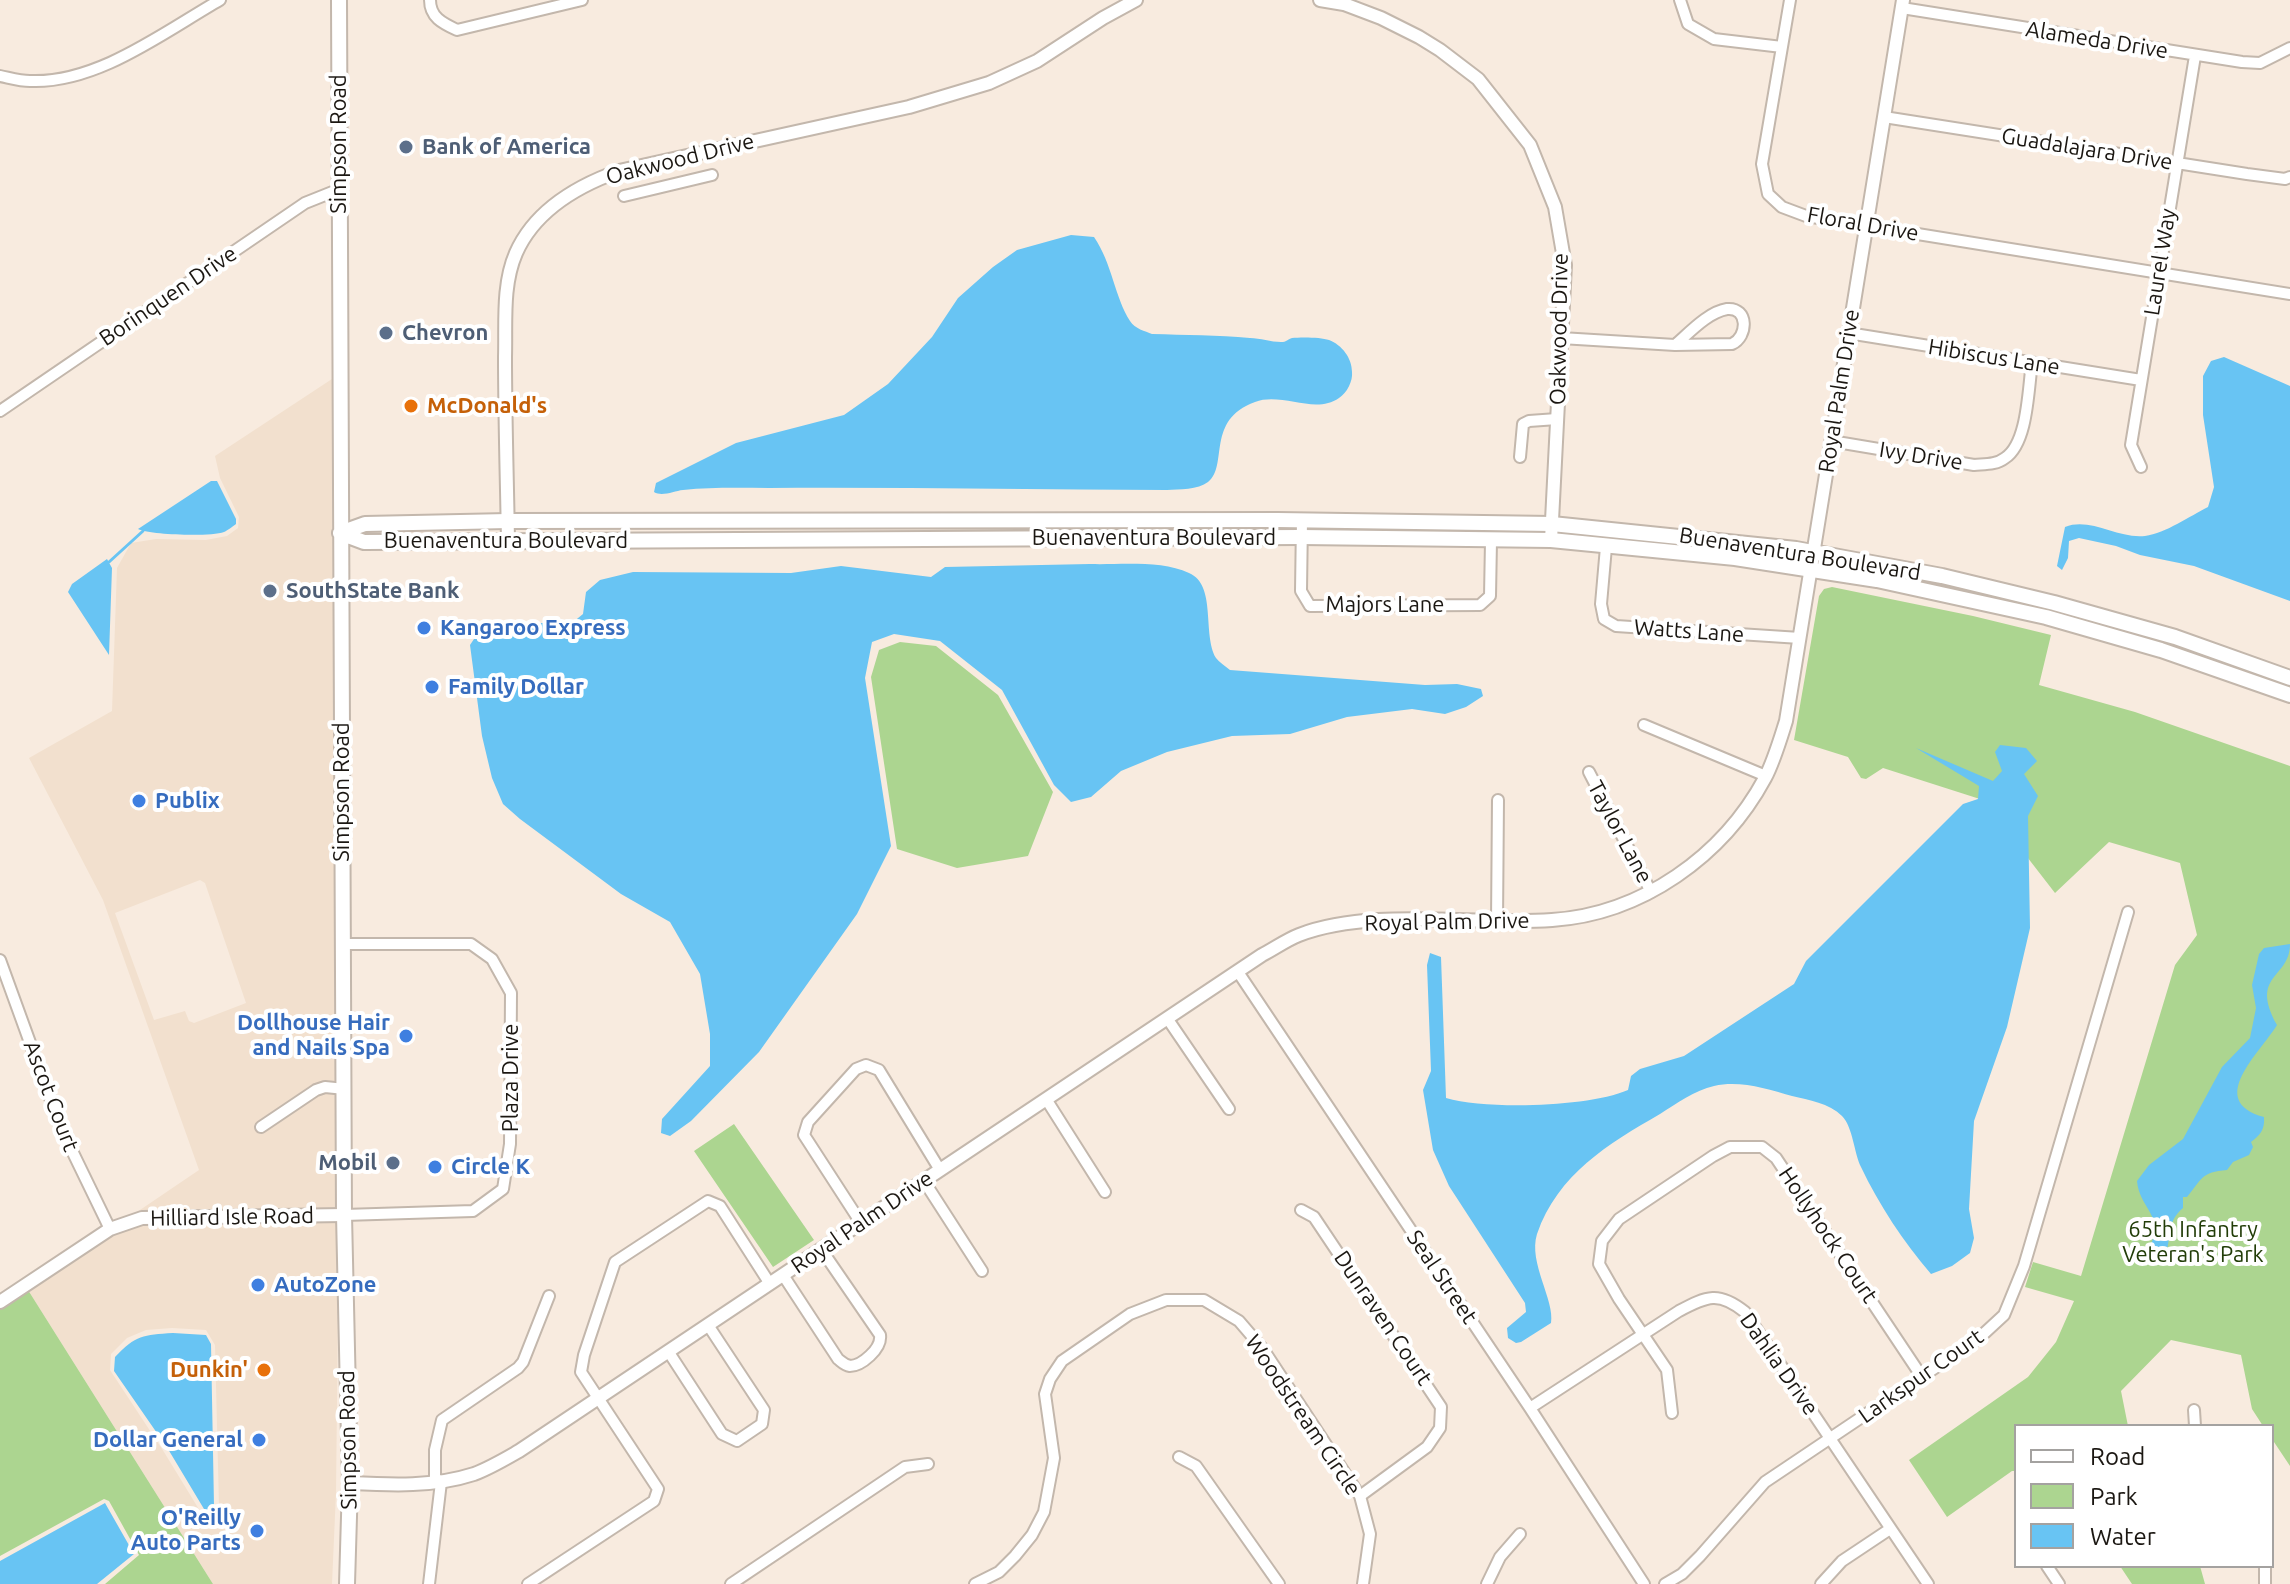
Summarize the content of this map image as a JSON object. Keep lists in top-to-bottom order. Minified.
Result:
{"streets":{"main road":["Simpson Road","Buenaventura Boulevard"],"street":["Alameda Drive","Guadalajara Drive","Oakwood Drive","Floral Drive","Laurel Way","Borinquen Drive","Hibiscus Lane","Royal Palm Drive","Ivy Drive","Majors Lane","Watts Lane","Taylor Lane","Plaza Drive","Ascot Court","Hilliard Isle Road","Hollyhock Court","Seal Street","Dunraven Court","Dahlia Drive","Larkspur Court","Woodstream Circle"]},"crossings":[["Alameda Drive","Laurel Way"],["Alameda Drive","Royal Palm Drive"],["Simpson Road","Borinquen Drive"],["Simpson Road","Royal Palm Drive"],["Simpson Road","Buenaventura Boulevard"],["Simpson Road","Plaza Drive"],["Simpson Road","Hilliard Isle Road"],["Guadalajara Drive","Laurel Way"],["Guadalajara Drive","Royal Palm Drive"],["Oakwood Drive","Buenaventura Boulevard"],["Floral Drive","Laurel Way"],["Floral Drive","Royal Palm Drive"],["Laurel Way","Hibiscus Lane"],["Hibiscus Lane","Royal Palm Drive"],["Hibiscus Lane","Ivy Drive"],["Royal Palm Drive","Ivy Drive"],["Royal Palm Drive","Buenaventura Boulevard"],["Royal Palm Drive","Watts Lane"],["Royal Palm Drive","Taylor Lane"],["Royal Palm Drive","Seal Street"],["Buenaventura Boulevard","Majors Lane"],["Buenaventura Boulevard","Watts Lane"],["Plaza Drive","Hilliard Isle Road"],["Ascot Court","Hilliard Isle Road"],["Hollyhock Court","Dahlia Drive"],["Hollyhock Court","Larkspur Court"],["Seal Street","Dahlia Drive"],["Dunraven Court","Woodstream Circle"],["Dahlia Drive","Larkspur Court"]],"parks":["65th Infantry Veteran's Park"],"places":["Bank of America","Chevron","McDonald's","SouthState Bank","Kangaroo Express","Family Dollar","Publix","Dollhouse Hair and Nails Spa","Mobil","Circle K","AutoZone","Dunkin'","Dollar General","O'Reilly Auto Parts"],"legend":["Road","Park","Water"]}
